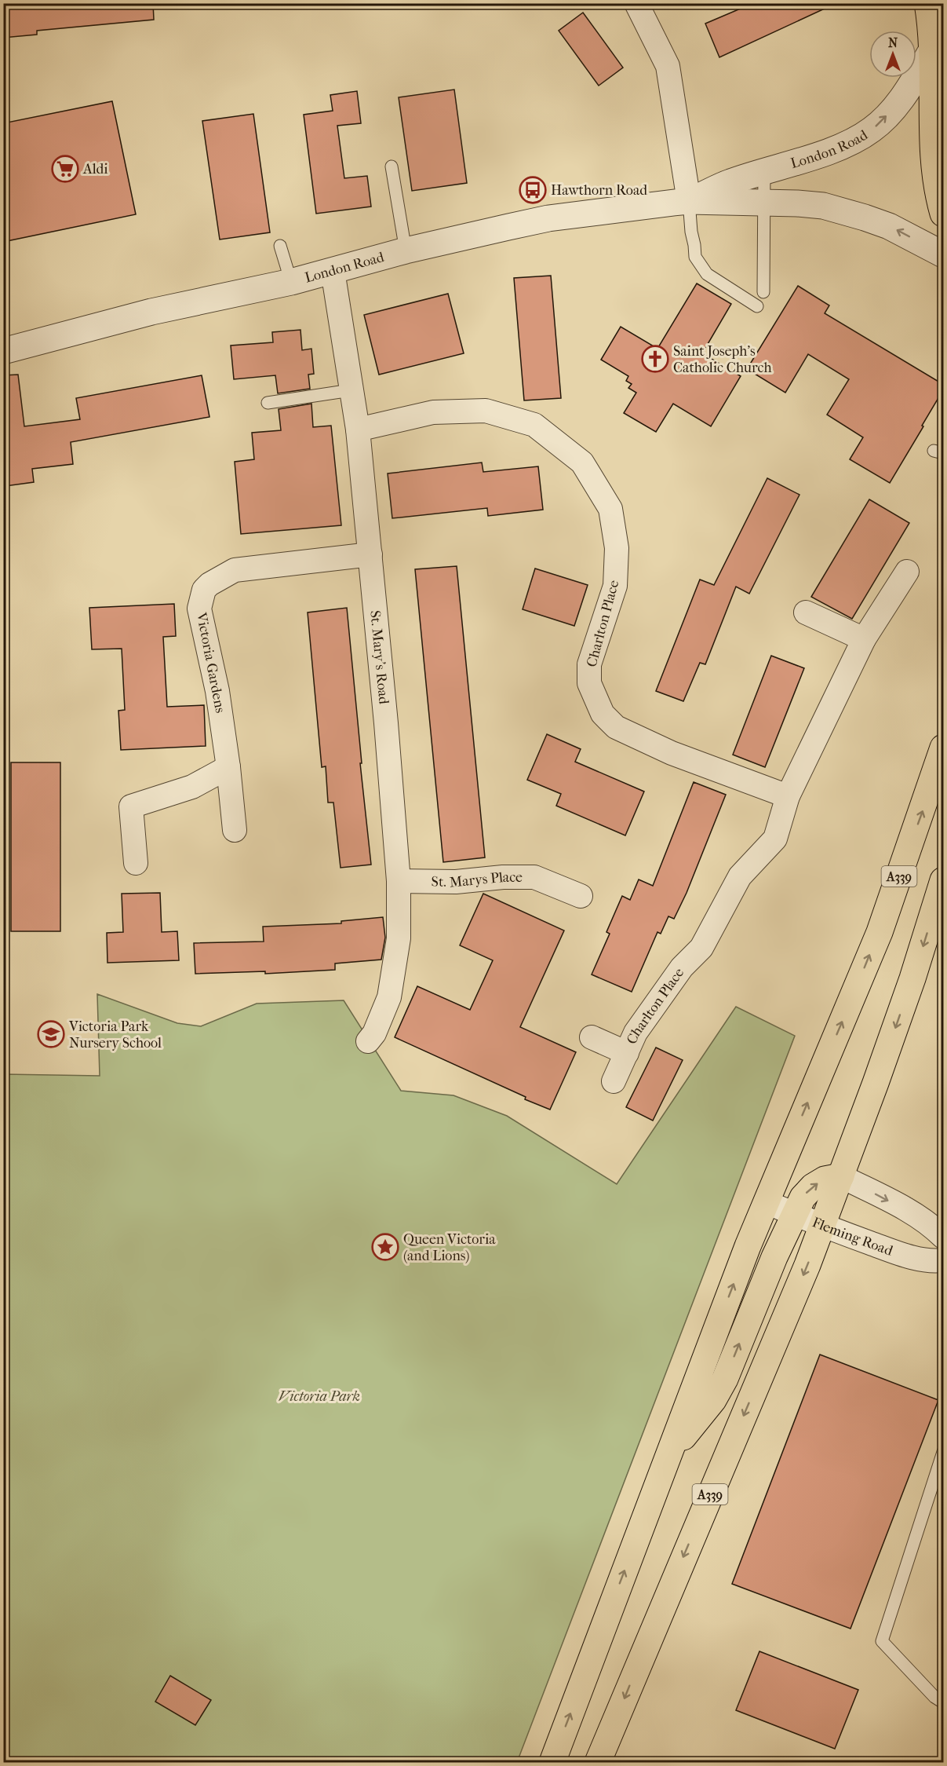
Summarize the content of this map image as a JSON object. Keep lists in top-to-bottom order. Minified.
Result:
{"streets":{"highway":["A339"],"street":["London Road","Charlton Place","St. Mary's Road","Victoria Gardens","St. Marys Place","Fleming Road"]},"crossings":[["London Road","St. Mary's Road"],["Charlton Place","St. Mary's Road"],["St. Mary's Road","Victoria Gardens"],["St. Mary's Road","St. Marys Place"],["A339","Fleming Road"]],"parks":["Victoria Park"],"places":{"supermarket":["Aldi"],"bus stop":["Hawthorn Road"],"church":["Saint Joseph's Catholic Church"],"school or university":["Victoria Park Nursery School"],"place":["Queen Victoria (and Lions)"]},"north":"top"}
